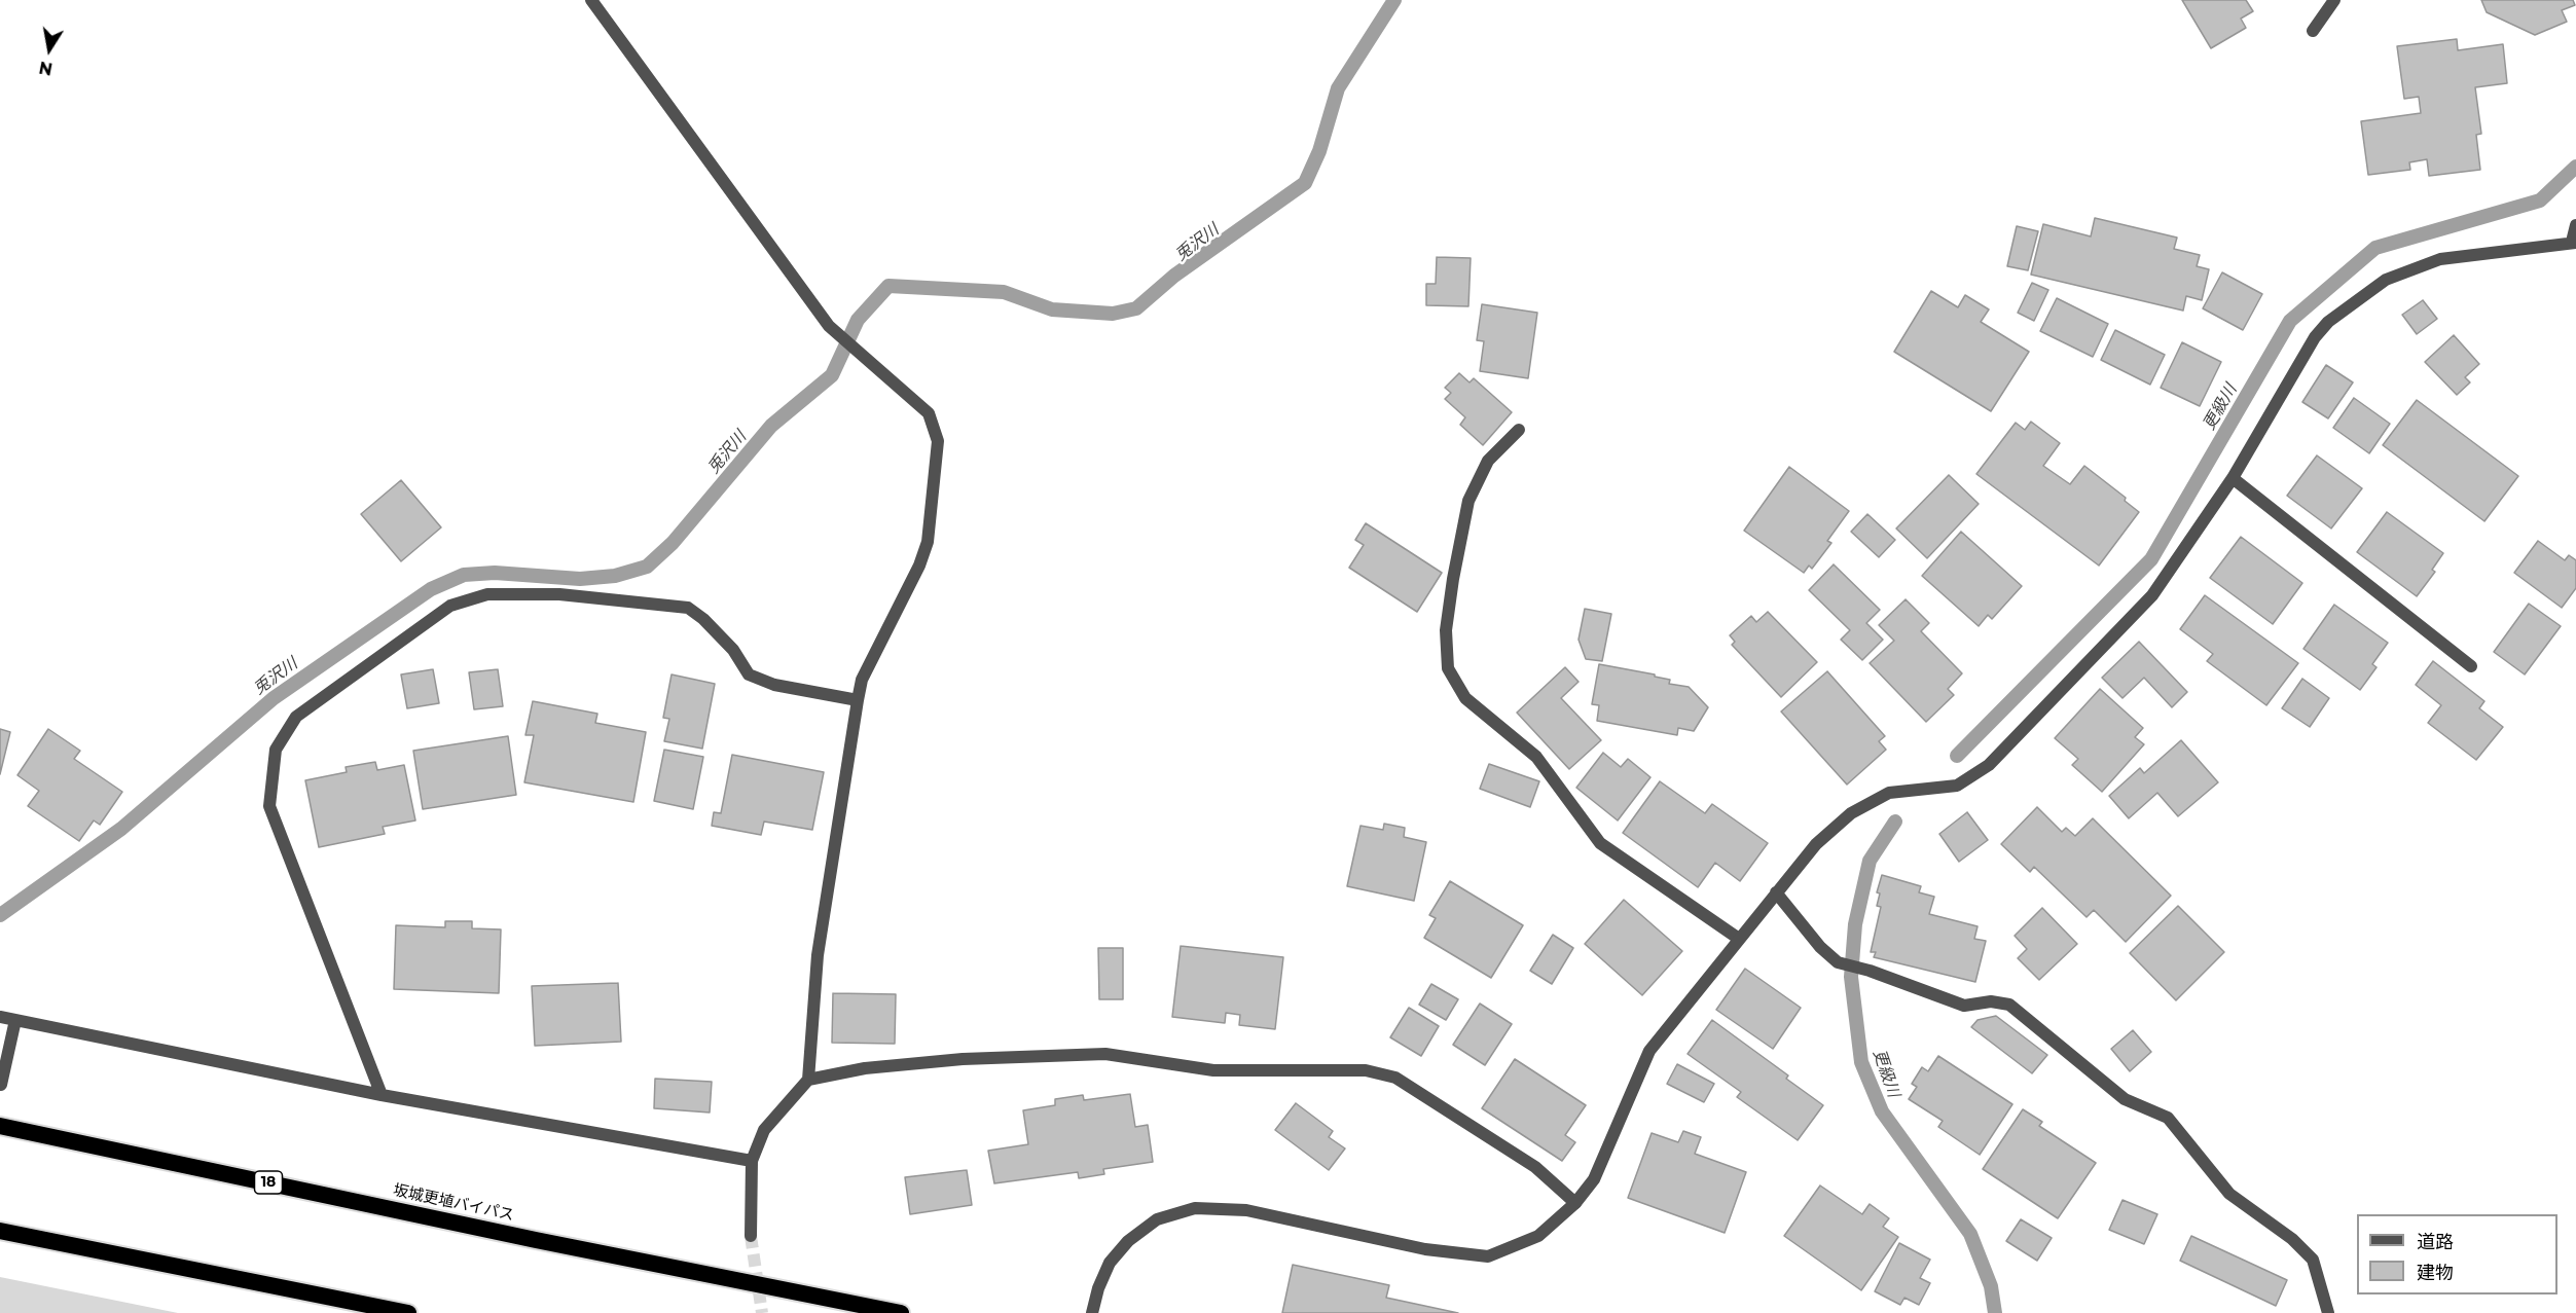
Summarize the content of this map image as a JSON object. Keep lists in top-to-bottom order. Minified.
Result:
{"streets":{"highway":["18","坂城更埴バイパス"]},"water":["兎沢川","更級川"],"legend":["道路","建物"],"north":"bottom"}
